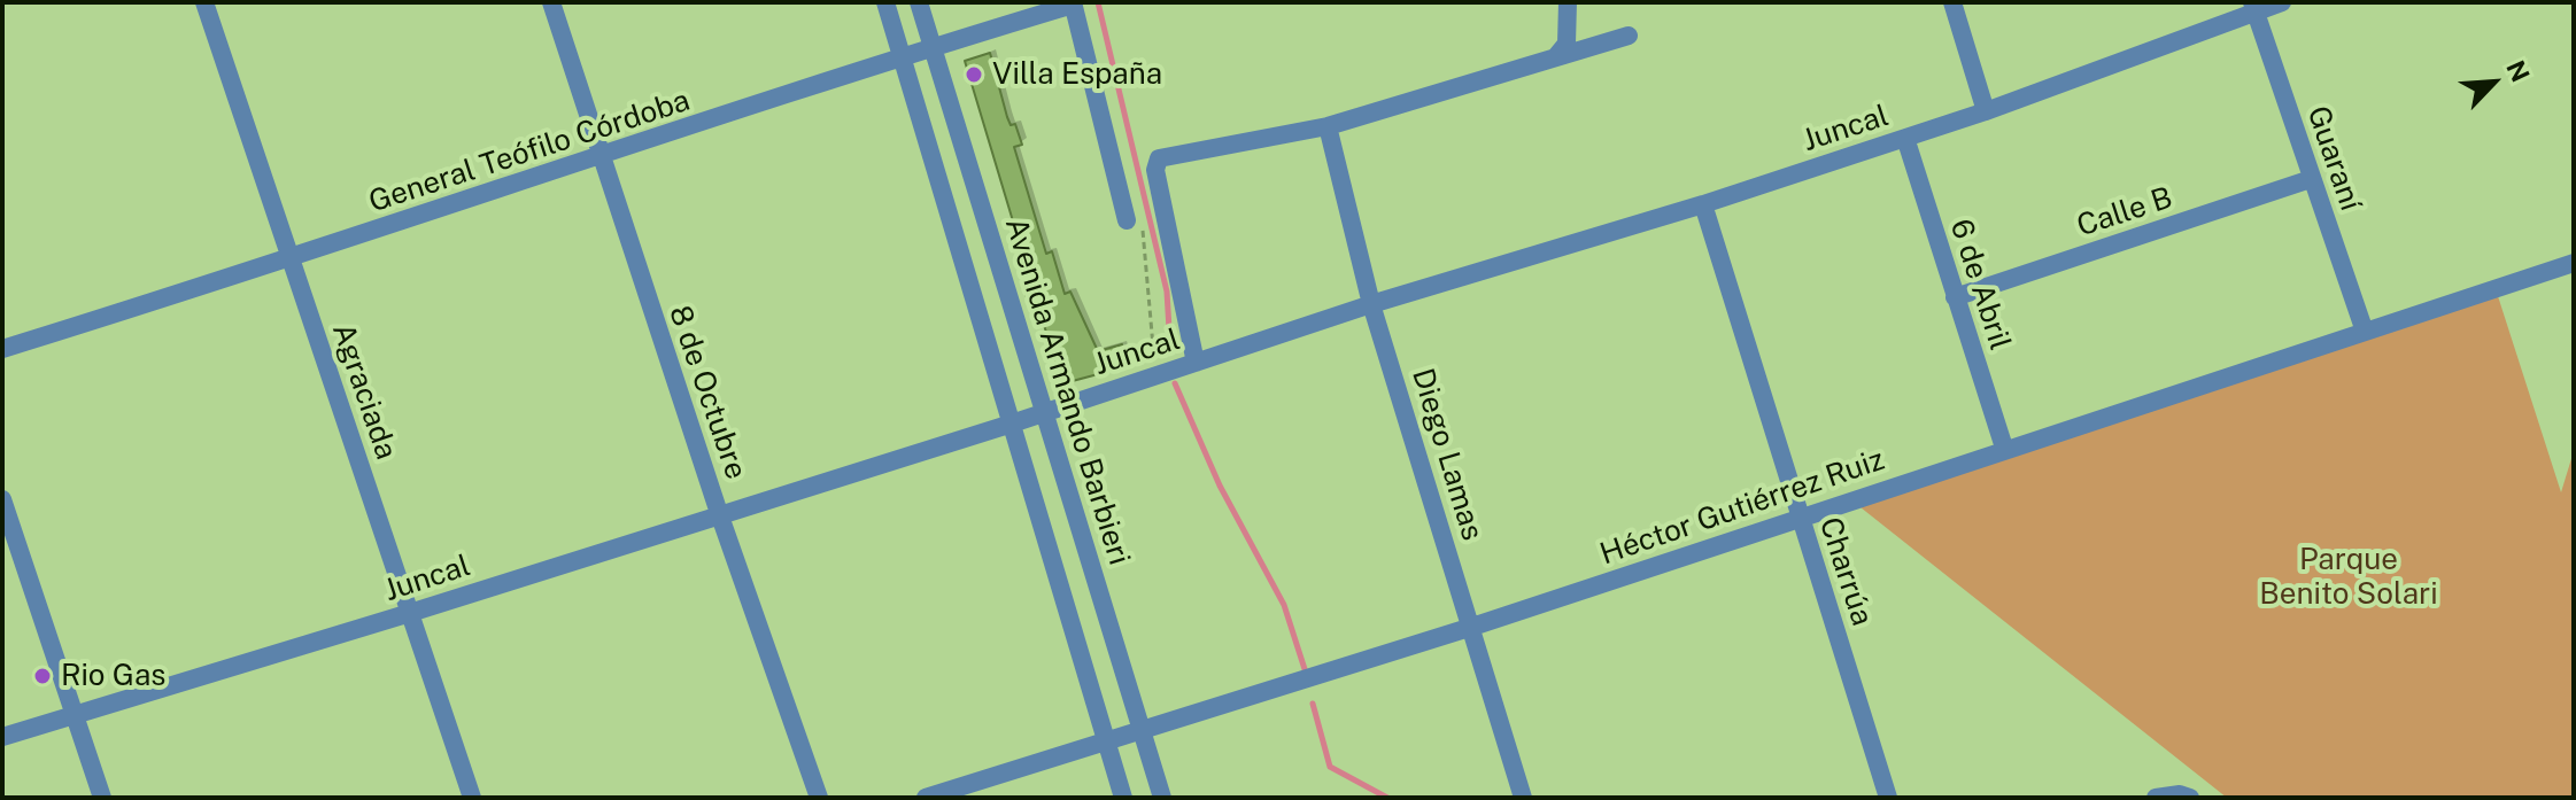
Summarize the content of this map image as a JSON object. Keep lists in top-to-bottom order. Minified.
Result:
{"streets":{"street":["Juncal","General Teófilo Córdoba","Guaraní","Calle B","6 de Abril","Agraciada","Avenida Armando Barbieri","8 de Octubre","Diego Lamas","Héctor Gutiérrez Ruiz","Charrúa"]},"crossings":[["Juncal","Guaraní"],["Juncal","6 de Abril"],["Juncal","Agraciada"],["Juncal","Avenida Armando Barbieri"],["Juncal","8 de Octubre"],["Juncal","Diego Lamas"],["Juncal","Charrúa"],["General Teófilo Córdoba","Agraciada"],["General Teófilo Córdoba","Avenida Armando Barbieri"],["General Teófilo Córdoba","8 de Octubre"],["Guaraní","Calle B"],["Guaraní","Héctor Gutiérrez Ruiz"],["Calle B","6 de Abril"],["6 de Abril","Héctor Gutiérrez Ruiz"],["Avenida Armando Barbieri","Héctor Gutiérrez Ruiz"],["Diego Lamas","Héctor Gutiérrez Ruiz"],["Héctor Gutiérrez Ruiz","Charrúa"]],"parks":["Parque Benito Solari"],"places":["Villa España","Rio Gas"],"north":"top right"}
